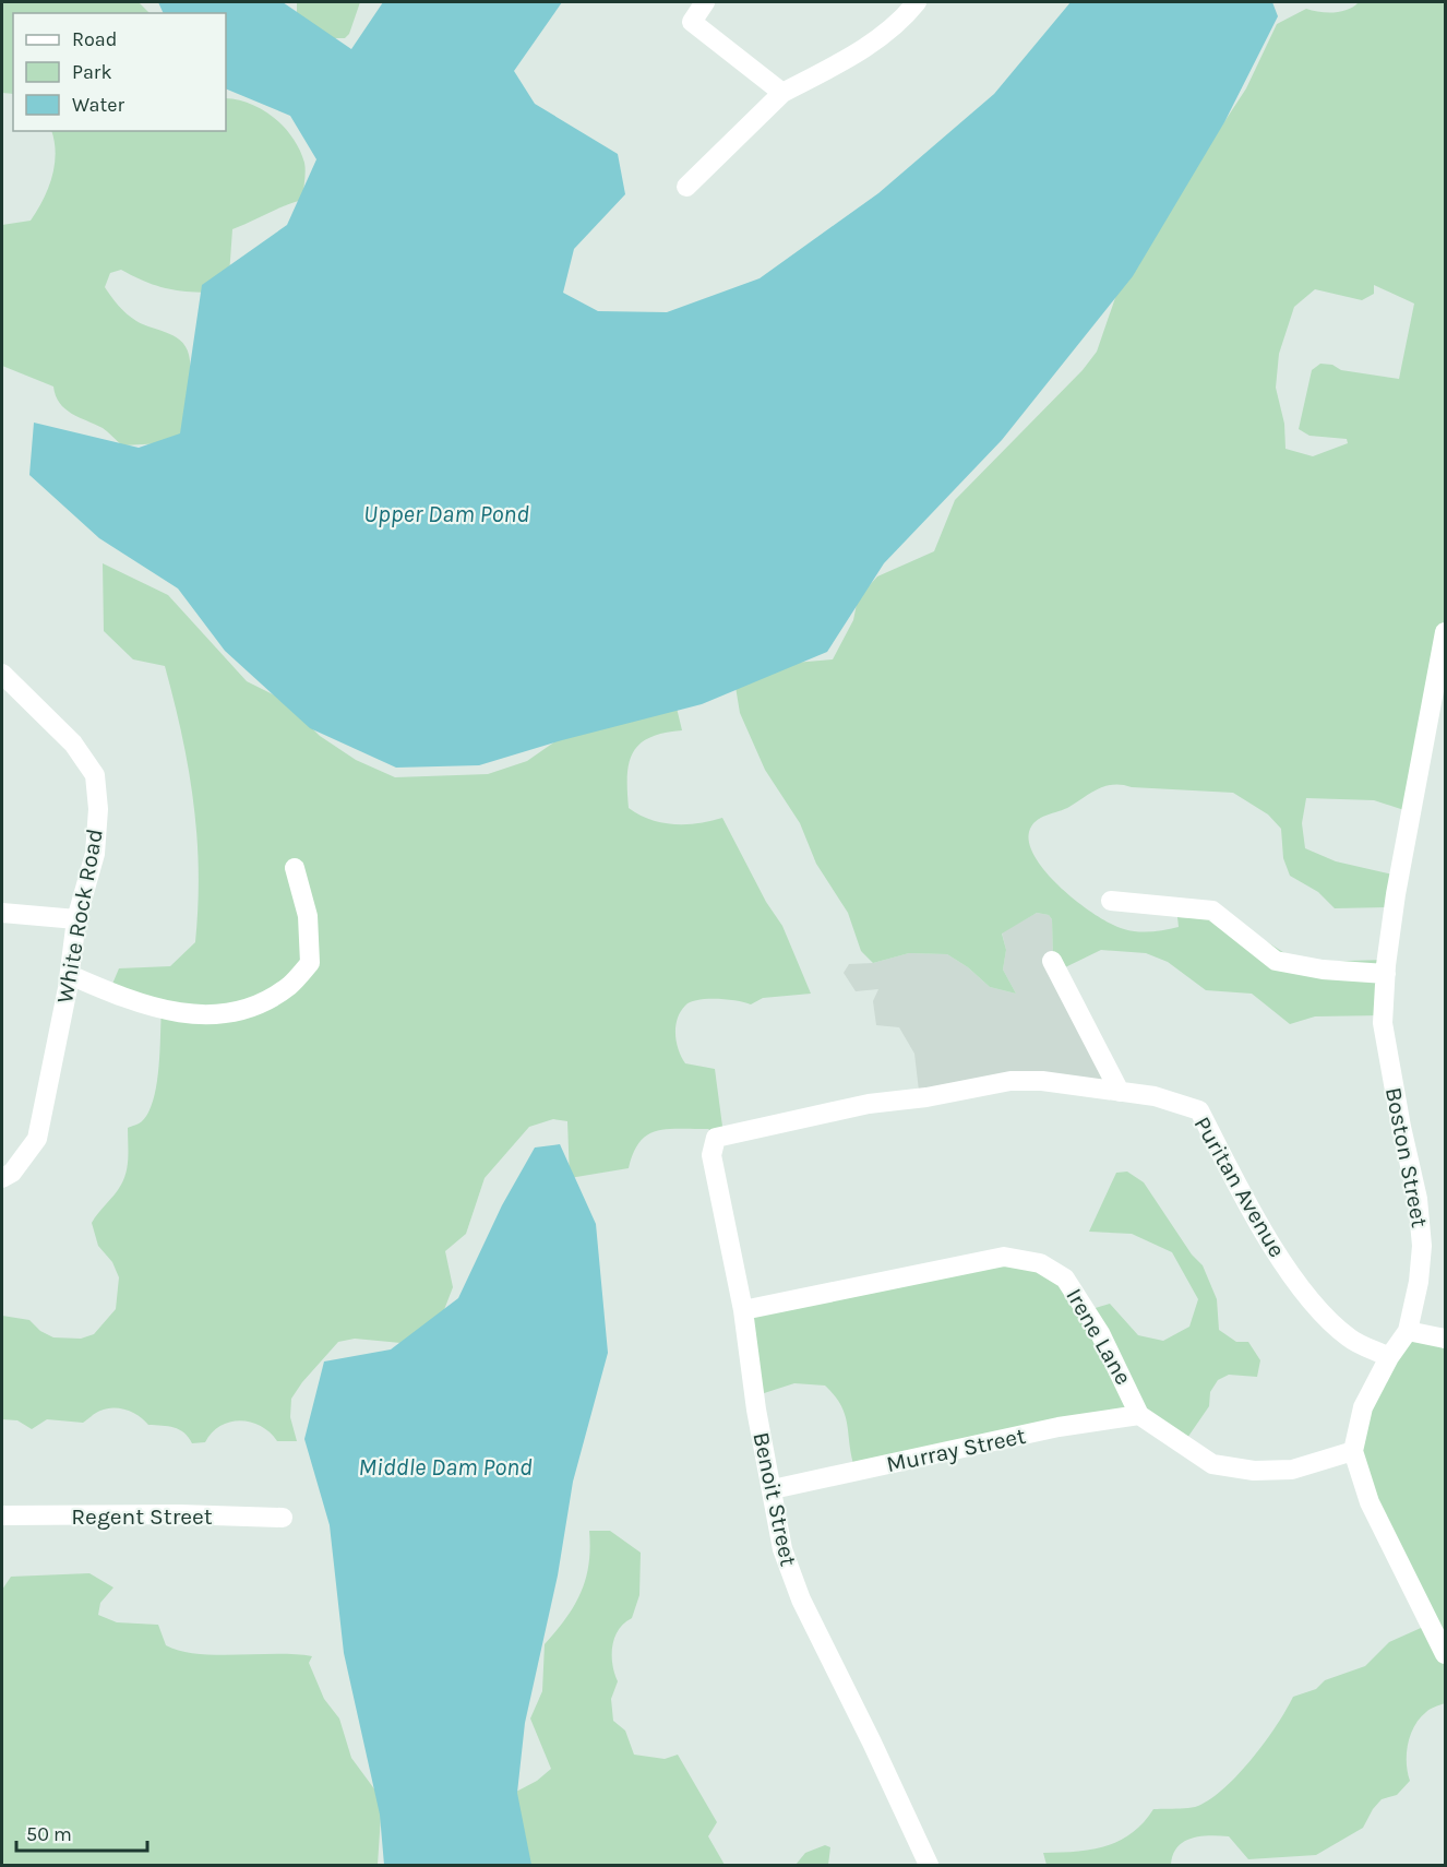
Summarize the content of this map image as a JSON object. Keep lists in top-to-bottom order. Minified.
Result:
{"streets":{"street":["White Rock Road","Boston Street","Puritan Avenue","Irene Lane","Murray Street","Benoit Street","Regent Street"]},"crossings":[["Boston Street","Puritan Avenue"],["Puritan Avenue","Benoit Street"],["Irene Lane","Murray Street"],["Irene Lane","Benoit Street"],["Murray Street","Benoit Street"]],"water":["Upper Dam Pond","Middle Dam Pond"],"legend":["Road","Park","Water"],"scale_bar":"50 m"}
